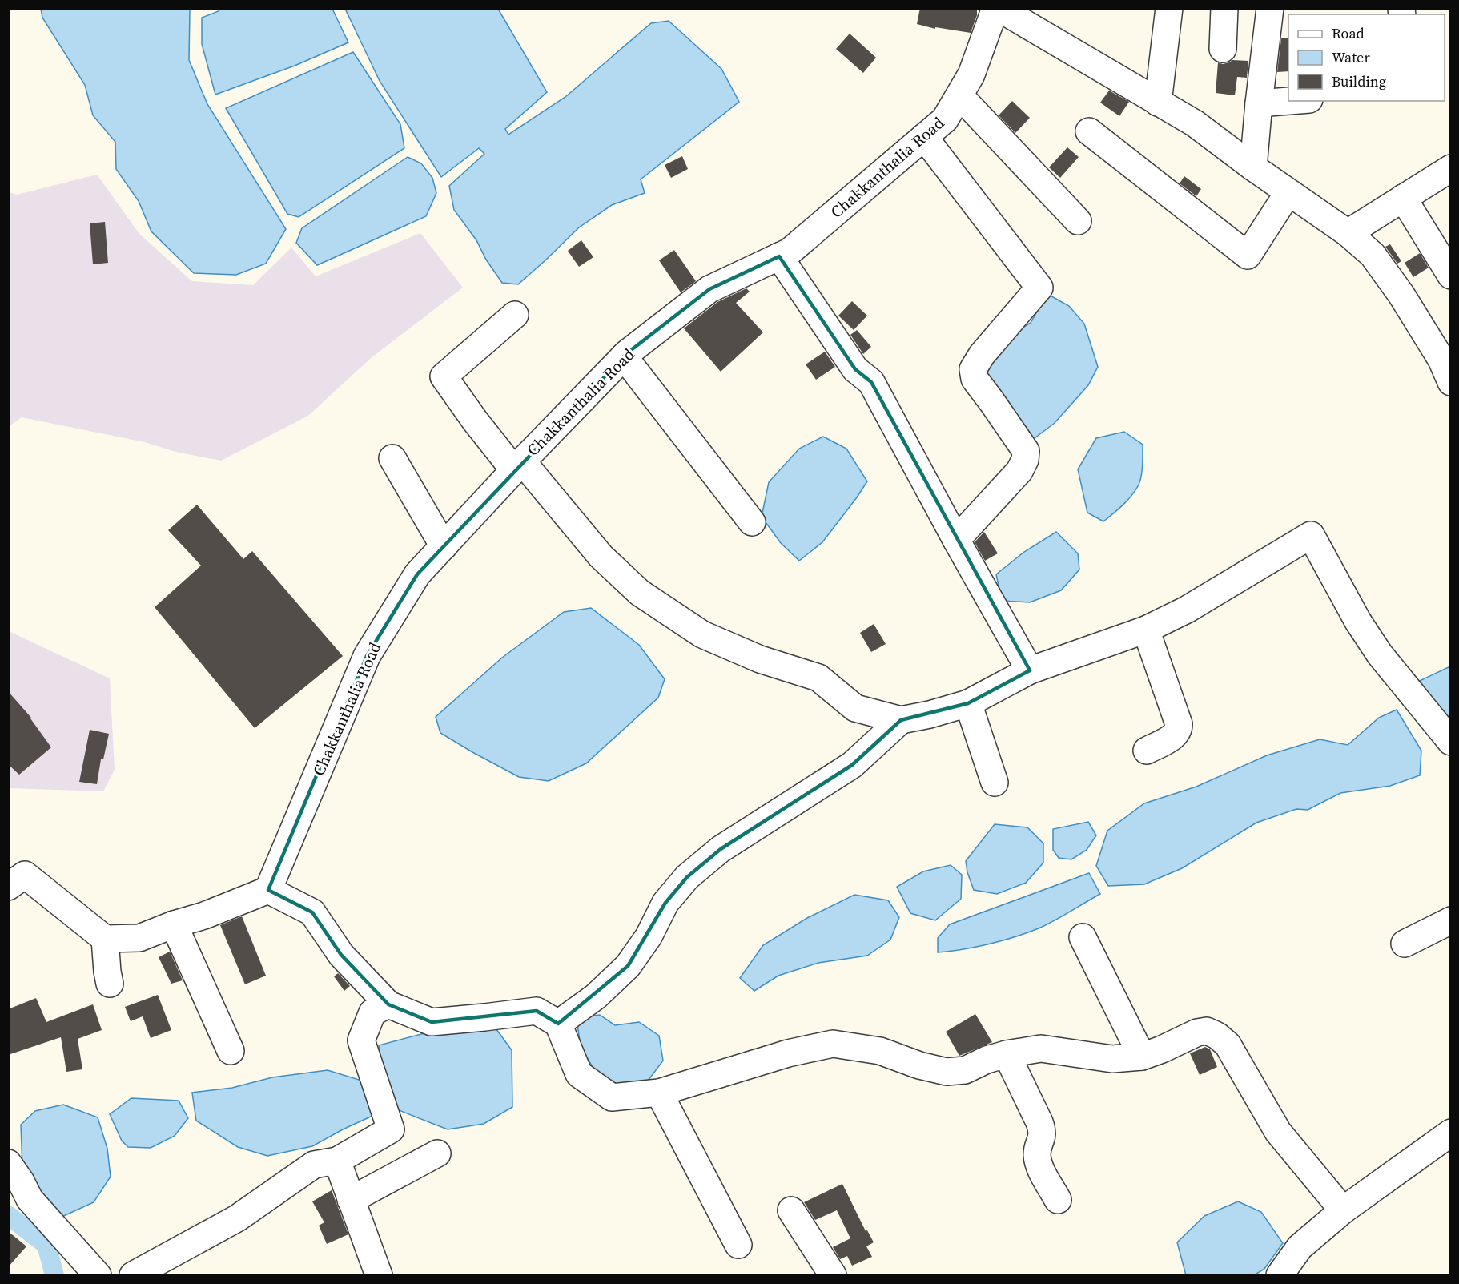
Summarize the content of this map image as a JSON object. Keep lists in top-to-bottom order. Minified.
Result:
{"streets":{"street":["Chakkanthalia Road"]},"legend":["Road","Water","Building"]}
